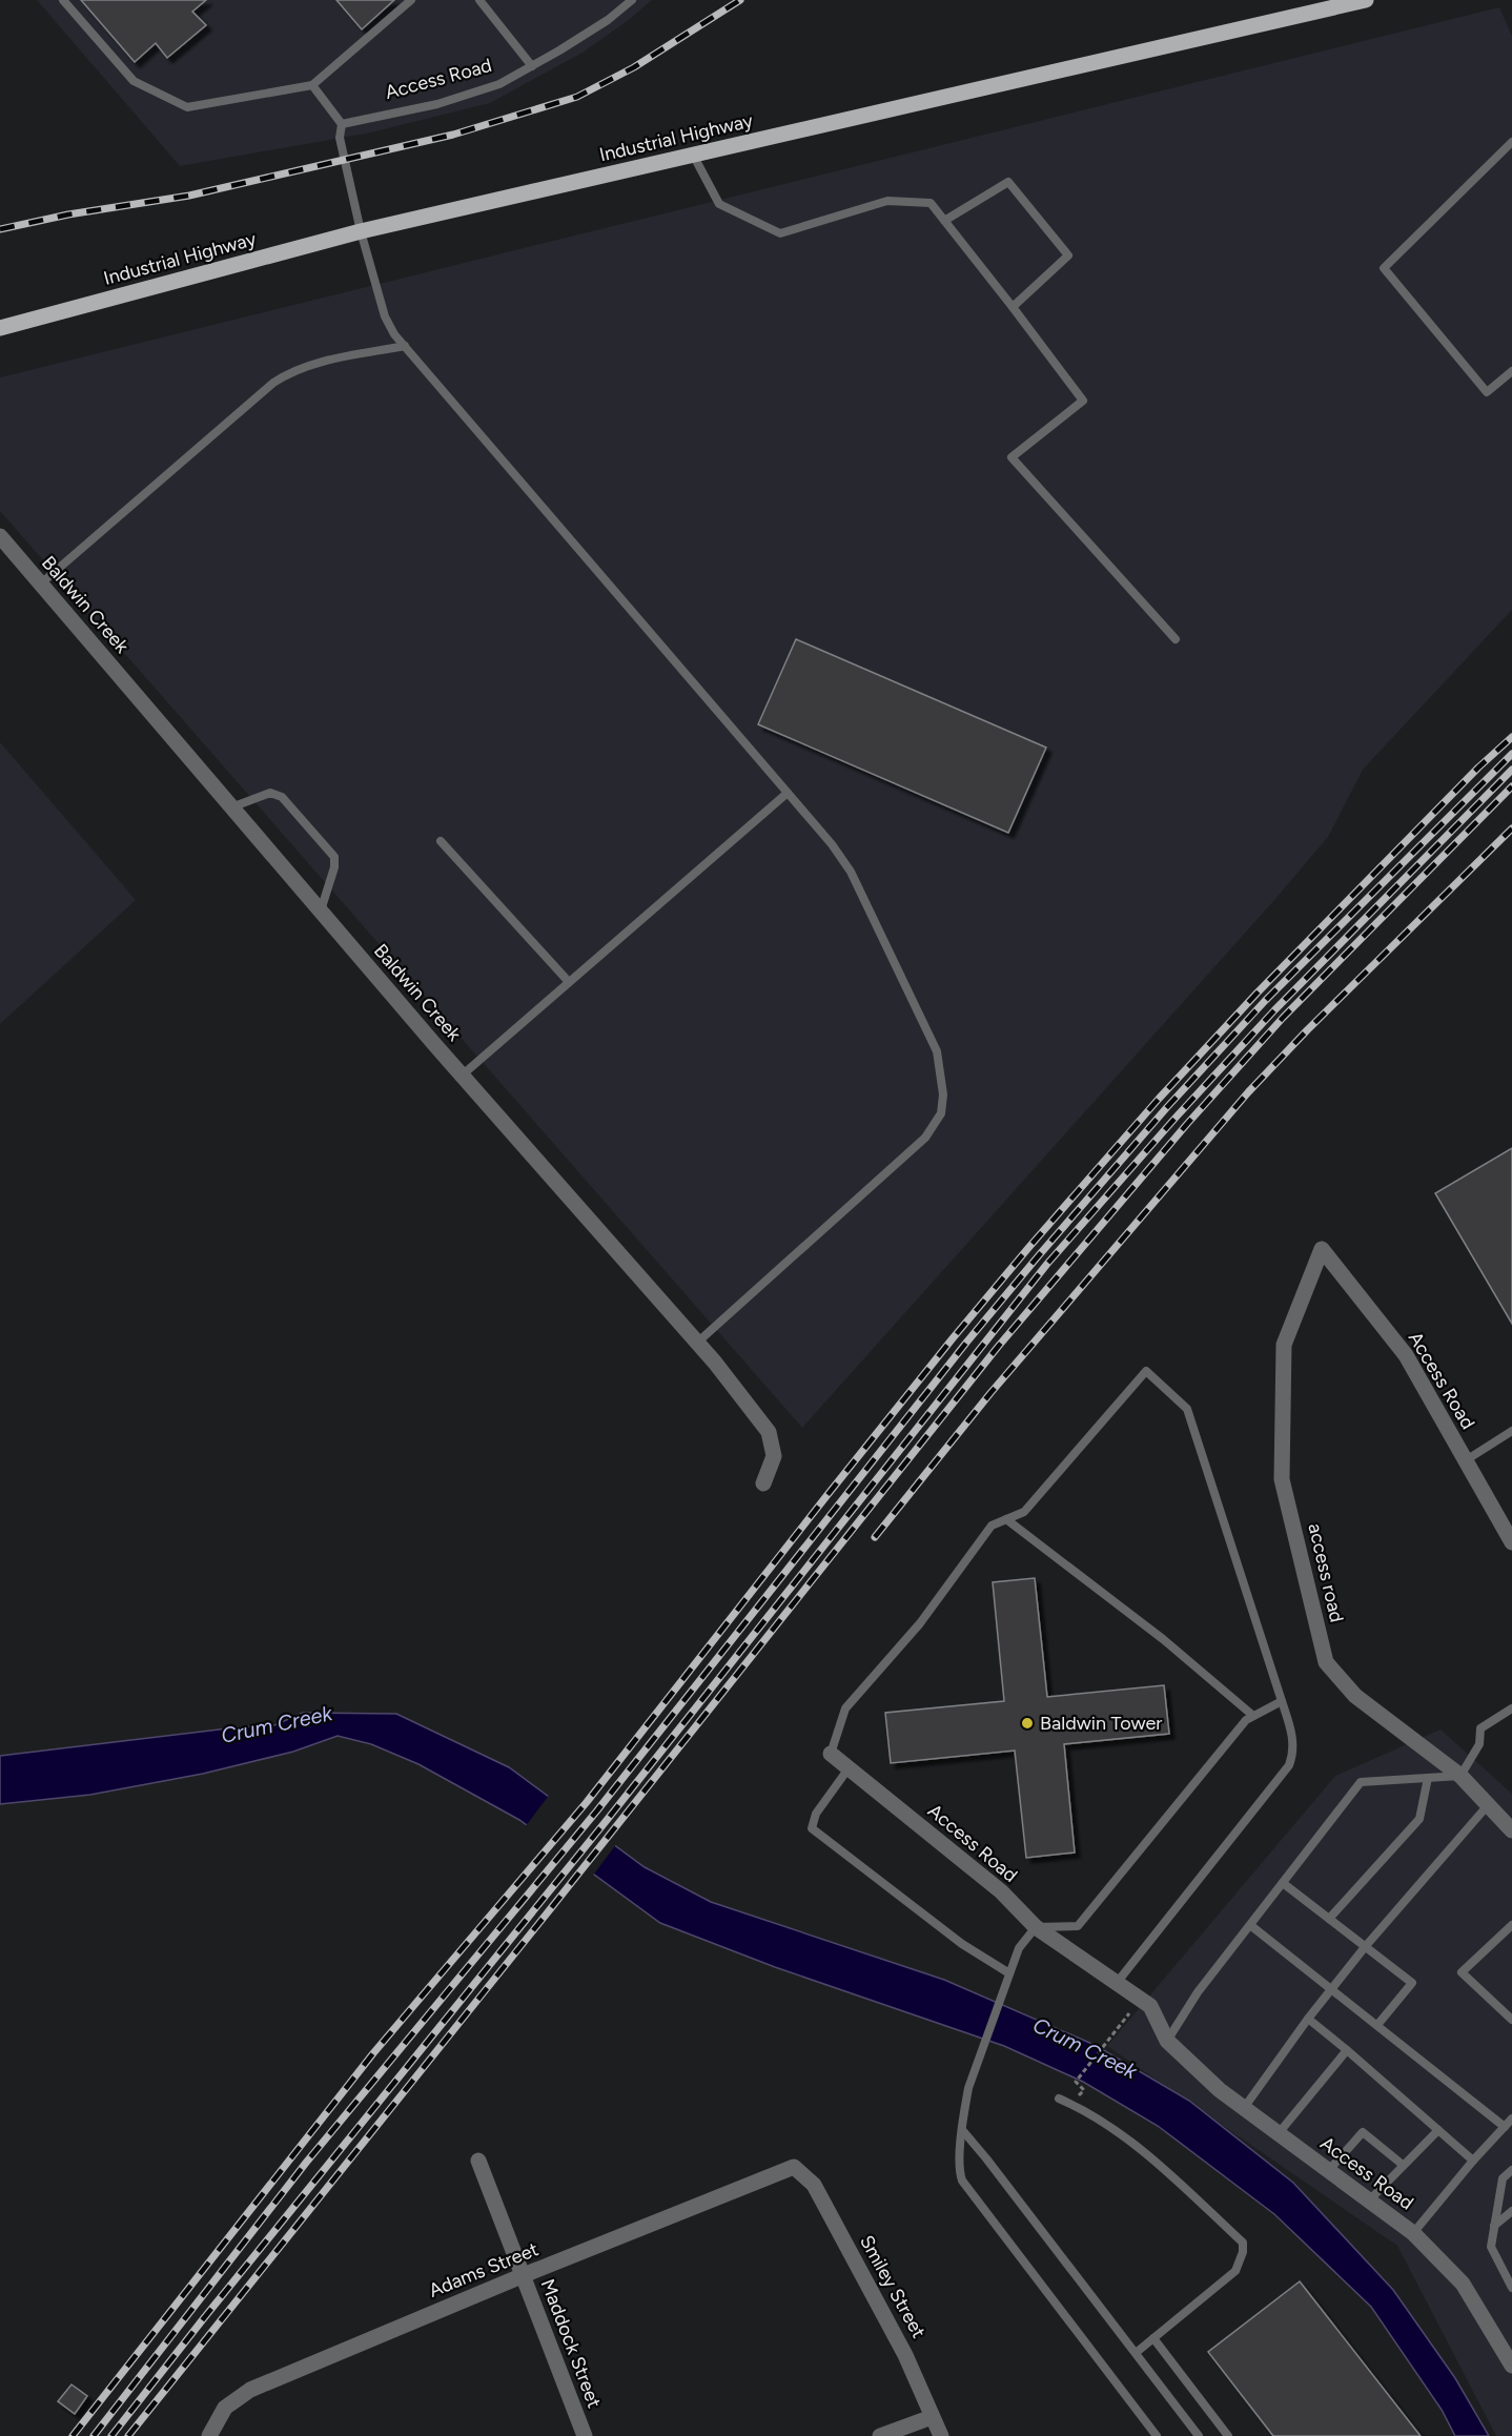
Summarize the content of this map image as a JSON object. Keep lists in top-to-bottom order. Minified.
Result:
{"streets":{"main road":["Industrial Highway"],"street":["Access Road","Baldwin Creek","access road","Adams Street","Smiley Street","Maddock Street"]},"crossings":[["Access Road","access road"],["Adams Street","Smiley Street"],["Adams Street","Maddock Street"]],"water":["Crum Creek"],"places":["Baldwin Tower"]}
